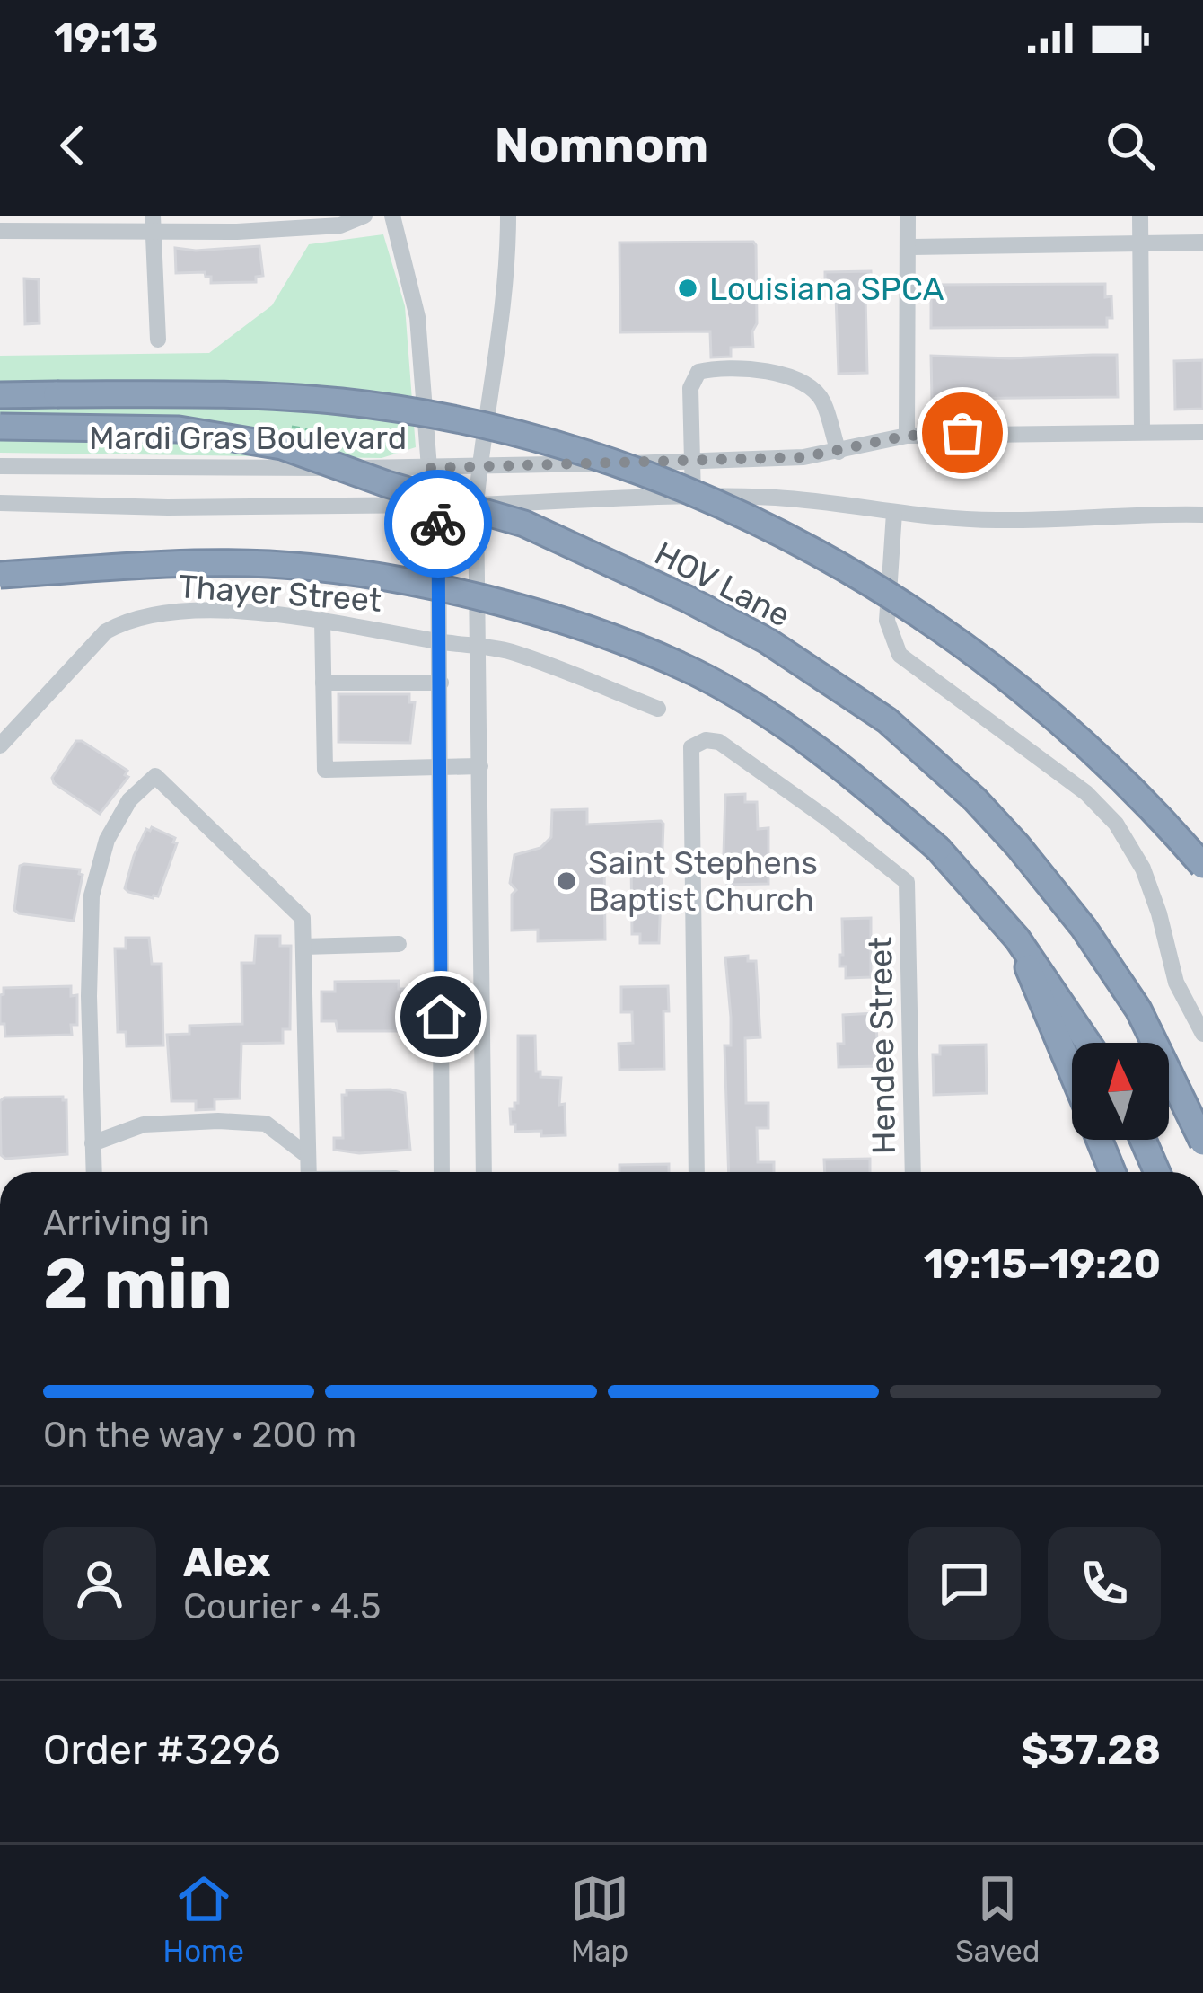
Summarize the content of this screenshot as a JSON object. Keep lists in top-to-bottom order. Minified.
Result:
{"streets":{"highway":["HOV Lane"],"street":["Mardi Gras Boulevard","Thayer Street","Hendee Street"]},"places":["Louisiana SPCA","Saint Stephens Baptist Church"],"north":"top","page":{"status":"19:13","header":"Nomnom","heading":["2 min","Arriving in","19:15–19:20"],"panel":["Alex","Courier · 4.5","Order #3296","$37.28"],"bar":"On the way · 200 m","tabs":["Home","Map","Saved"]}}
